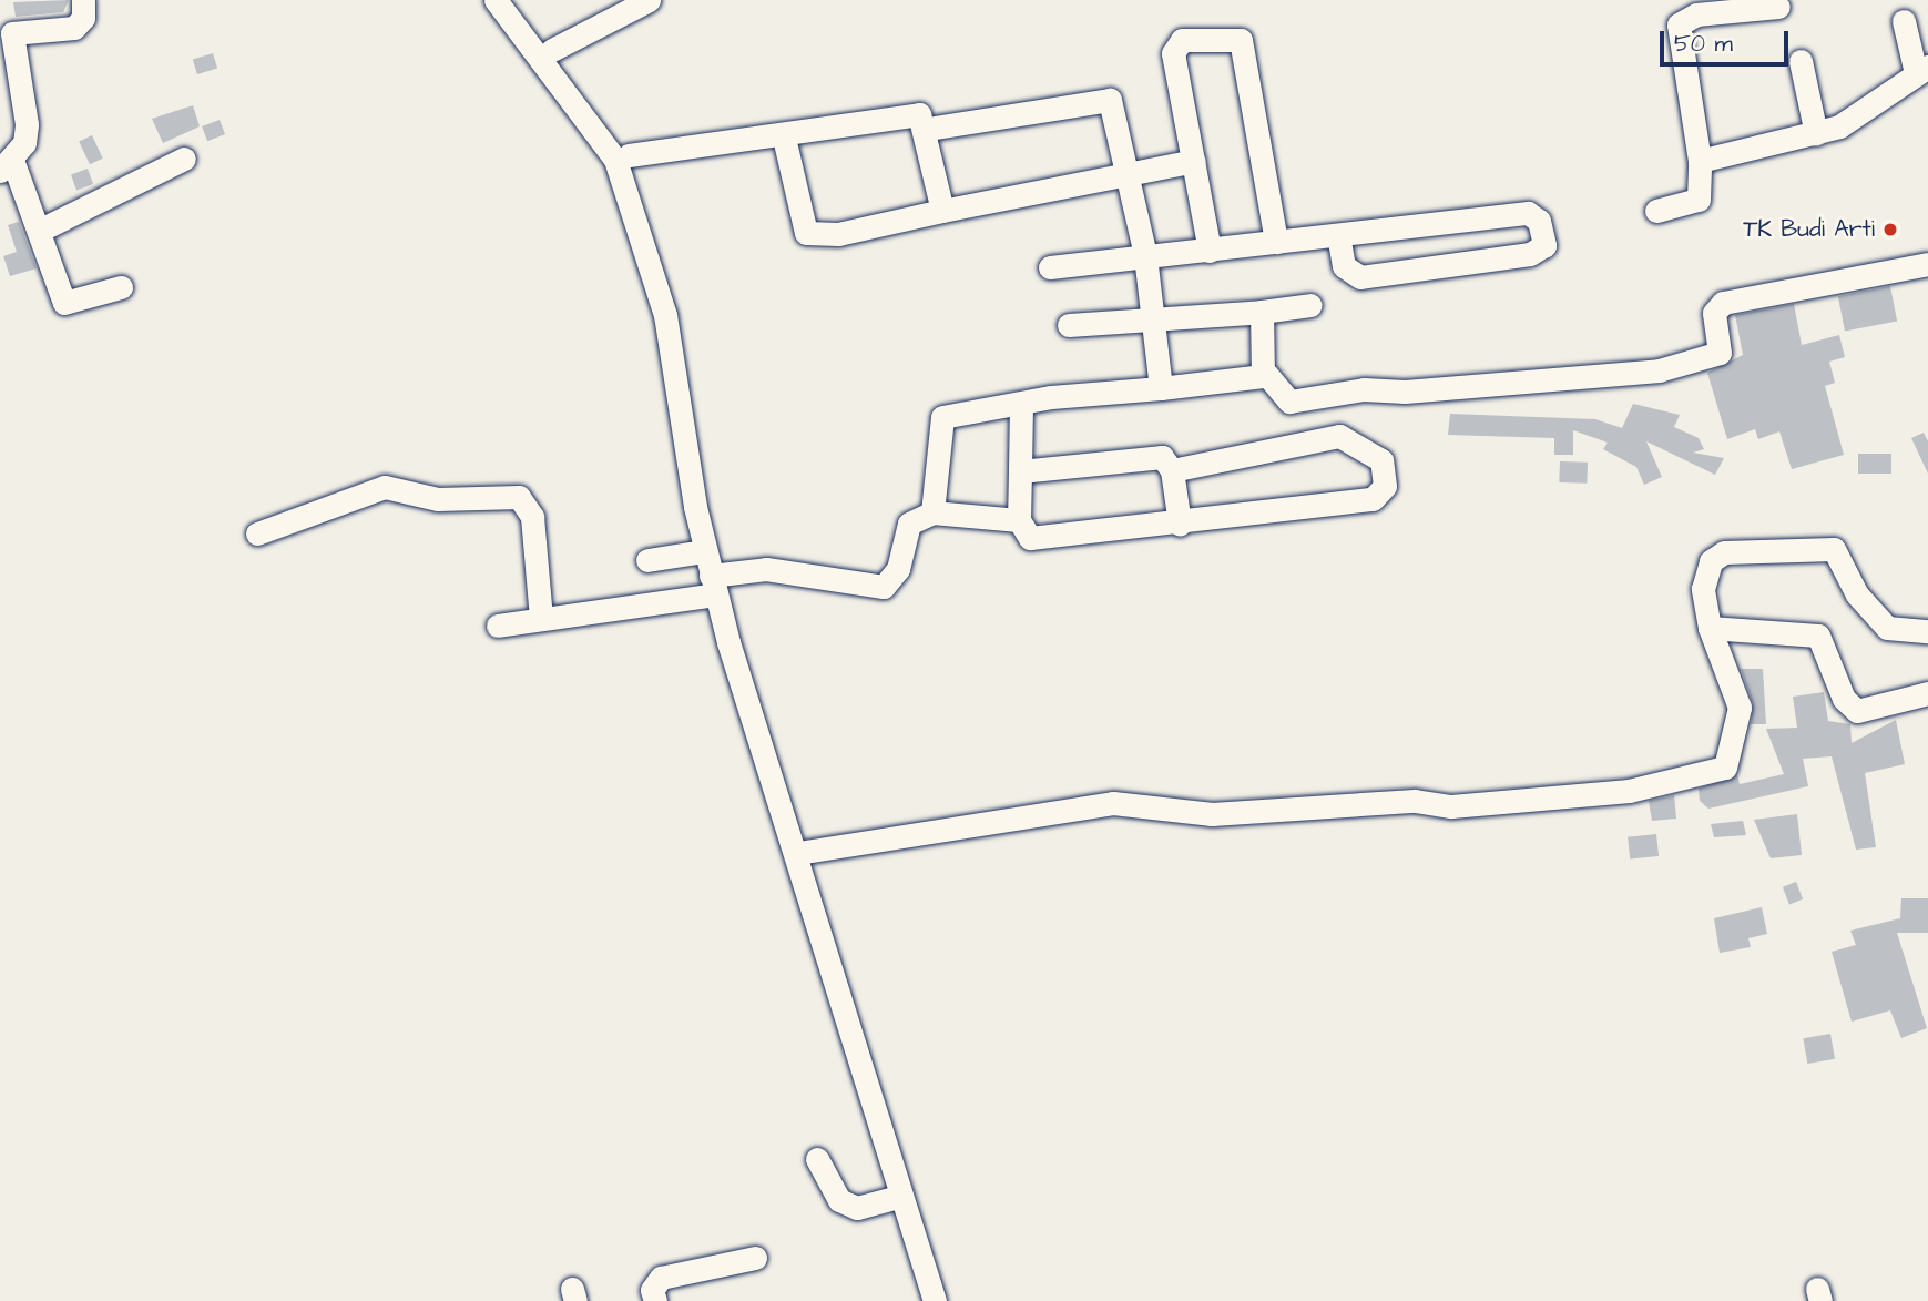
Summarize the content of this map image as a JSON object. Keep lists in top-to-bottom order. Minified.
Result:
{"places":["TK Budi Arti"],"scale_bar":"50 m"}
